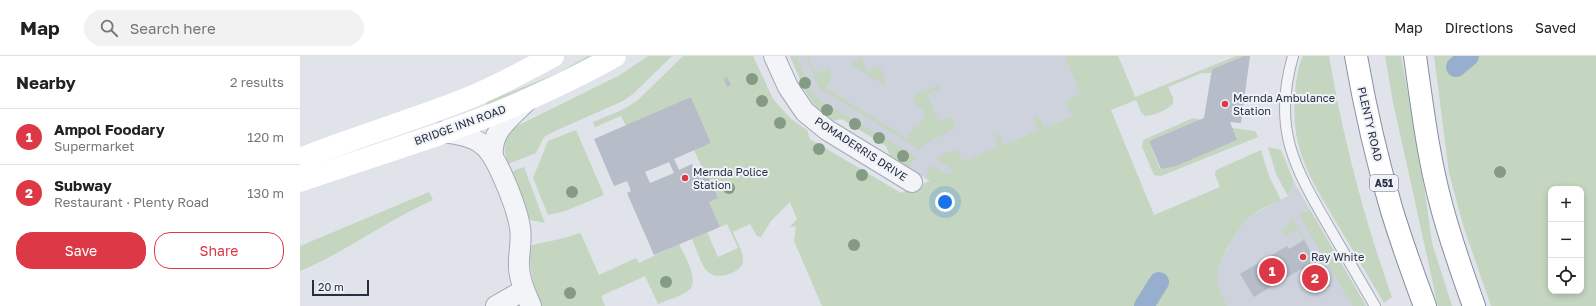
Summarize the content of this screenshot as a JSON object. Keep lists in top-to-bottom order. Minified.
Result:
{"streets":{"main road":["PLENTY ROAD","BRIDGE INN ROAD","A51"],"street":["POMADERRIS DRIVE"]},"places":["Mernda Ambulance Station","Mernda Police Station","Ray White"],"scale_bar":"20 m","page":{"header":"Map","search":"Search here","nav":["Map","Directions","Saved"],"heading":["Nearby","2 results"],"list":[{"mark":"1","name":"Ampol Foodary","note":"Supermarket","value":"120 m"},{"mark":"2","name":"Subway","note":"Restaurant · Plenty Road","value":"130 m"}],"map_buttons":["+","−"],"buttons":["Save","Share"],"pins":["1","2"],"scale":"20 m"}}
